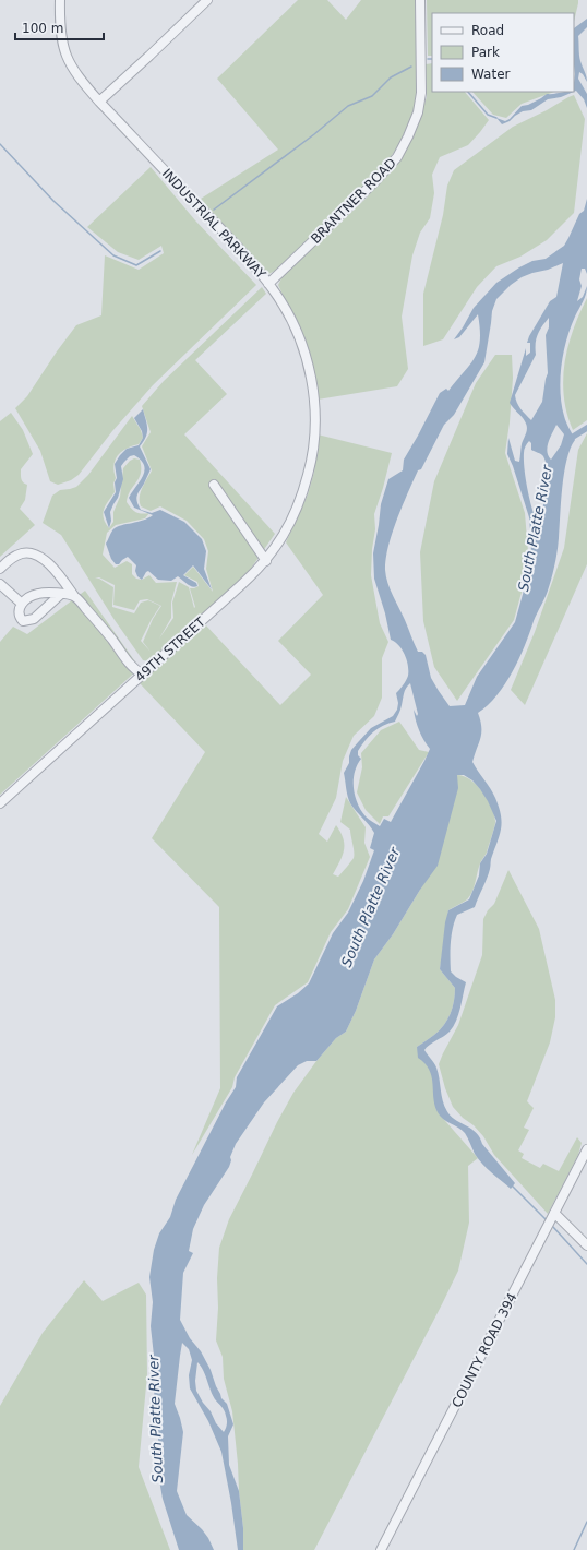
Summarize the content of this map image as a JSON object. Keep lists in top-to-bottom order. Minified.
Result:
{"streets":{"street":["BRANTNER ROAD","INDUSTRIAL PARKWAY","49TH STREET","COUNTY ROAD 394"]},"crossings":[["BRANTNER ROAD","INDUSTRIAL PARKWAY"],["INDUSTRIAL PARKWAY","49TH STREET"]],"water":["South Platte River"],"legend":["Road","Park","Water"],"scale_bar":"100 m"}
